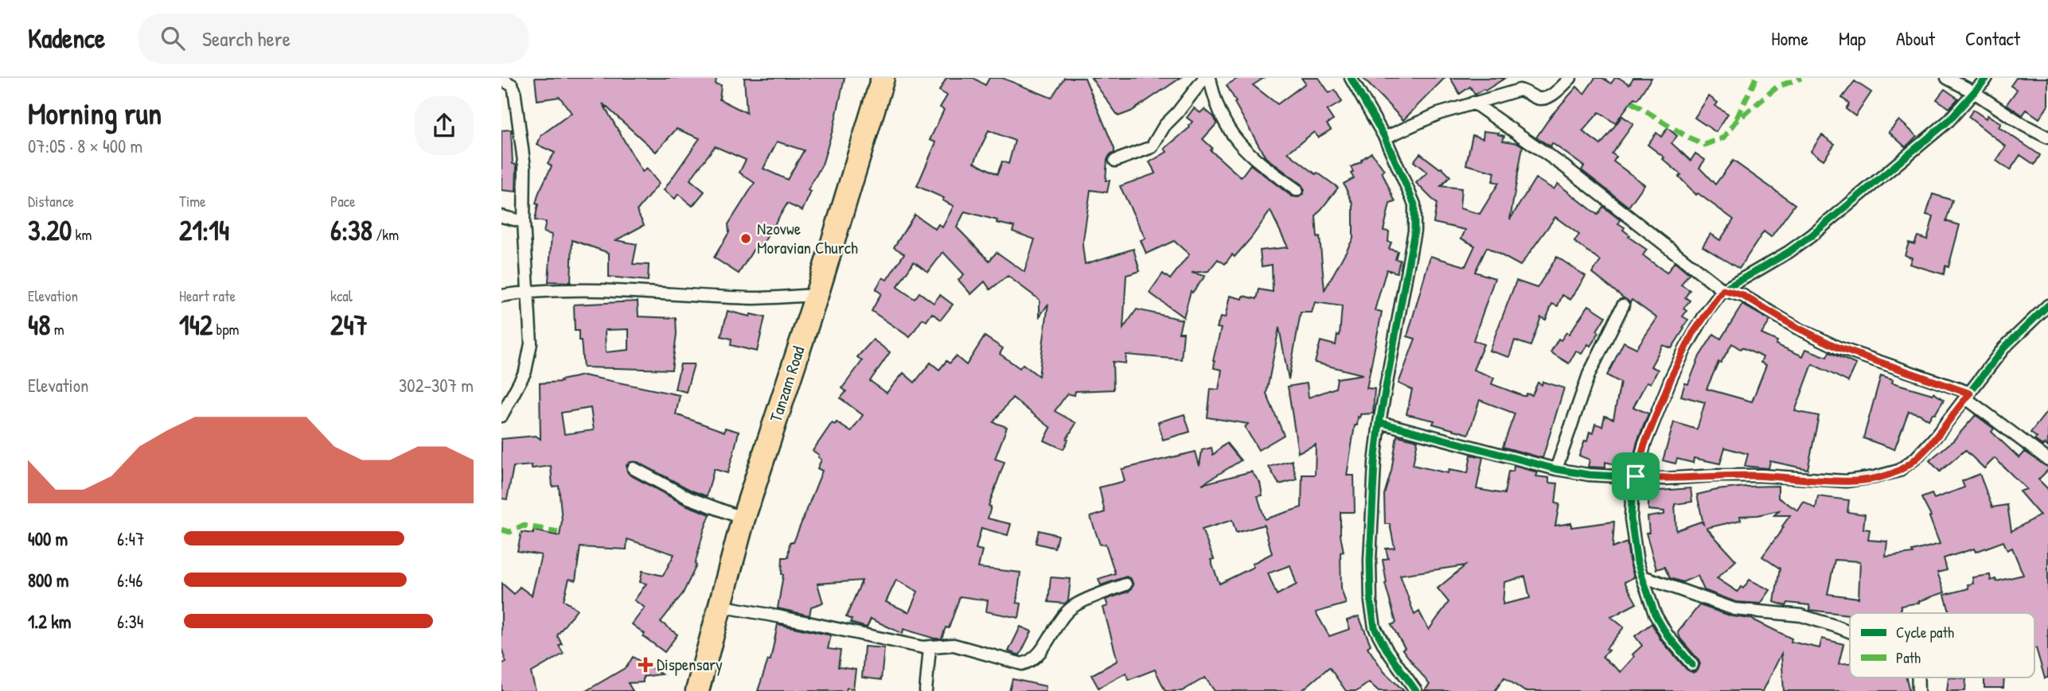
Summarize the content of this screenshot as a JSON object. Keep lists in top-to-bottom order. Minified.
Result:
{"streets":{"highway":["Tanzam Road"]},"places":{"other":["Nzovwe Moravian Church"],"health":["Dispensary"]},"legend":["Cycle path","Path"],"page":{"header":"Kadence","search":"Search here","nav":["Home","Map","About","Contact"],"heading":["Morning run","07:05 · 8 × 400 m"],"stats":[["Distance","3.20 km"],["Time","21:14"],["Pace","6:38 /km"],["Elevation","48 m"],["Heart rate","142 bpm"],["kcal","247"]],"chart":["Elevation","302–307 m"],"list":[{"name":"400 m","note":"6:47"},{"name":"800 m","note":"6:46"},{"name":"1.2 km","note":"6:34"}]}}
